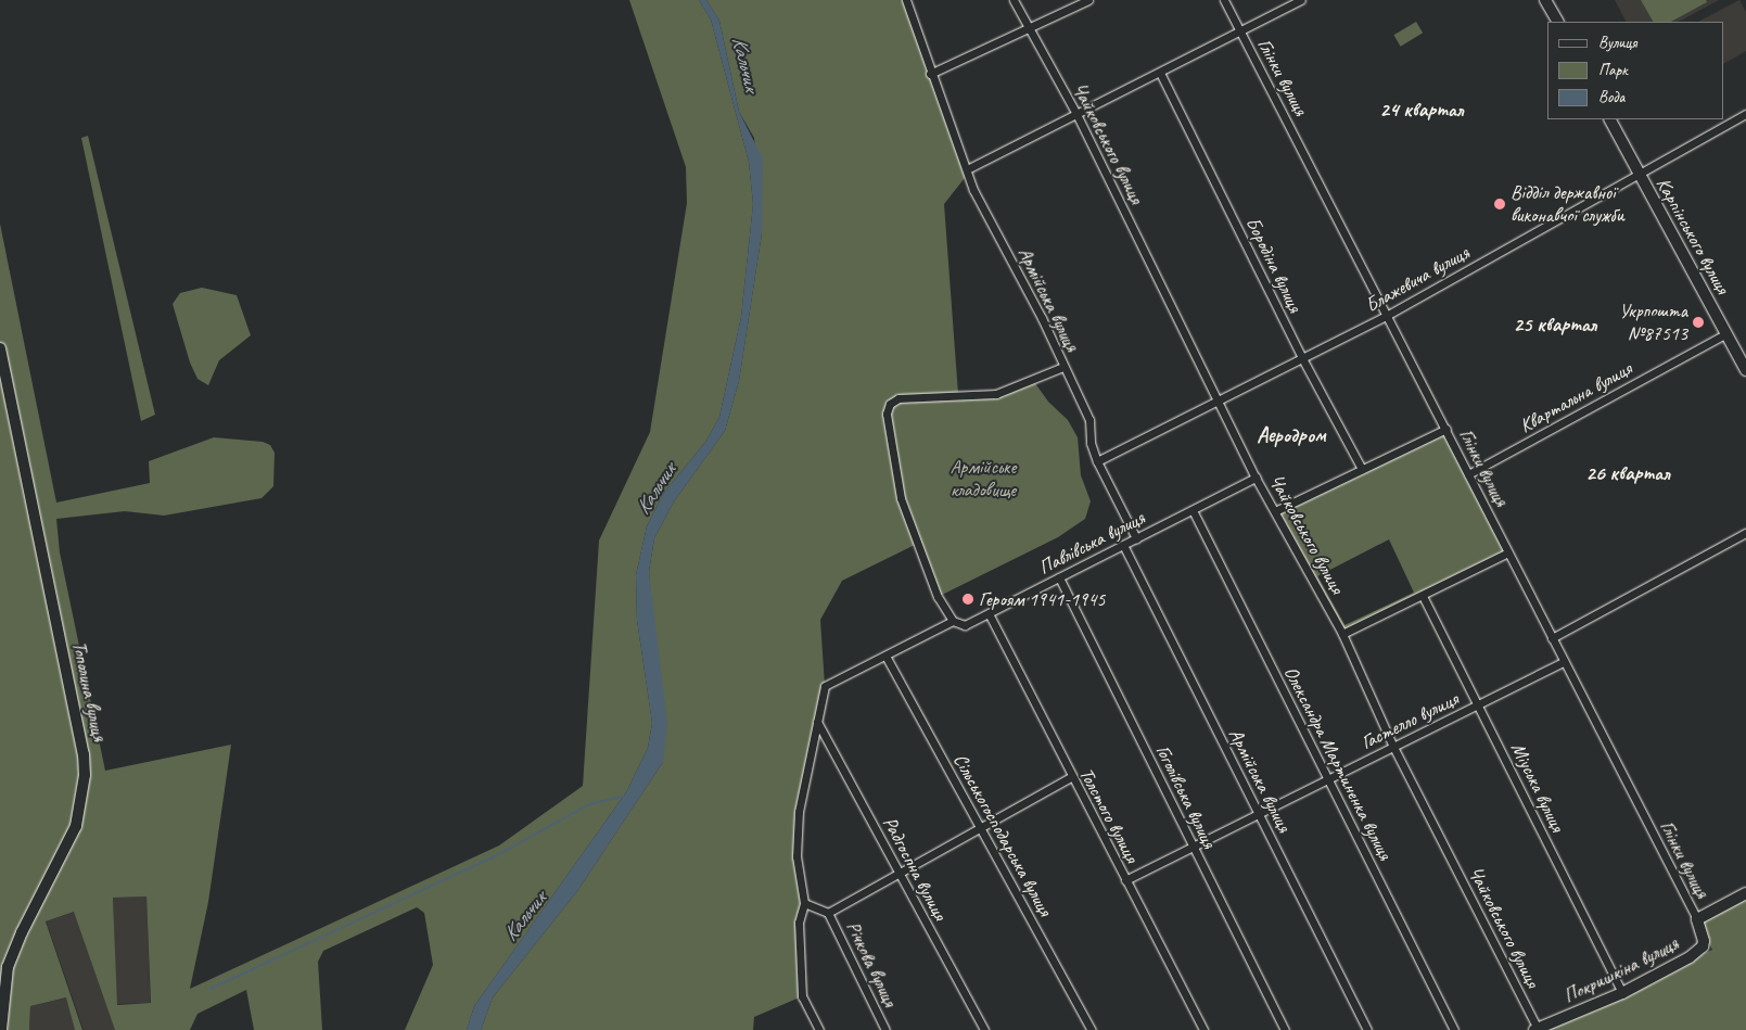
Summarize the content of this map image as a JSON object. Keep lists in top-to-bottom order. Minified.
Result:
{"streets":{"main road":["Карпінського вулиця","Тополина вулиця","Покришкіна вулиця"],"street":["Глінки вулиця","Чайковського вулиця","Бородіна вулиця","Блажевича вулиця","Армійська вулиця","Квартальна вулиця","Павлівська вулиця","Гастелло вулиця","Олександра Мартиненка вулиця","Міуська вулиця","Гоголівська вулиця","Толстого вулиця","Сільськогосподарська вулиця","Радгоспна вулиця","Річкова вулиця"]},"crossings":[["Глінки вулиця","Блажевича вулиця"],["Глінки вулиця","Квартальна вулиця"],["Глінки вулиця","Гастелло вулиця"],["Глінки вулиця","Покришкіна вулиця"],["Чайковського вулиця","Блажевича вулиця"],["Чайковського вулиця","Павлівська вулиця"],["Чайковського вулиця","Гастелло вулиця"],["Чайковського вулиця","Покришкіна вулиця"],["Карпінського вулиця","Блажевича вулиця"],["Карпінського вулиця","Квартальна вулиця"],["Бородіна вулиця","Блажевича вулиця"],["Блажевича вулиця","Армійська вулиця"],["Армійська вулиця","Павлівська вулиця"],["Армійська вулиця","Гастелло вулиця"],["Павлівська вулиця","Олександра Мартиненка вулиця"],["Павлівська вулиця","Гоголівська вулиця"],["Павлівська вулиця","Толстого вулиця"],["Павлівська вулиця","Сільськогосподарська вулиця"],["Павлівська вулиця","Радгоспна вулиця"],["Гастелло вулиця","Олександра Мартиненка вулиця"],["Гастелло вулиця","Міуська вулиця"],["Гастелло вулиця","Гоголівська вулиця"],["Гастелло вулиця","Толстого вулиця"],["Міуська вулиця","Покришкіна вулиця"]],"districts":["24 квартал","25 квартал","Аеродром","26 квартал"],"water":["Кальчик"],"parks":["Армійське кладовище"],"places":["Відділ державної виконавчої служби","Укрпошта №87513","Героям 1941-1945"],"legend":["Вулиця","Парк","Вода"]}
